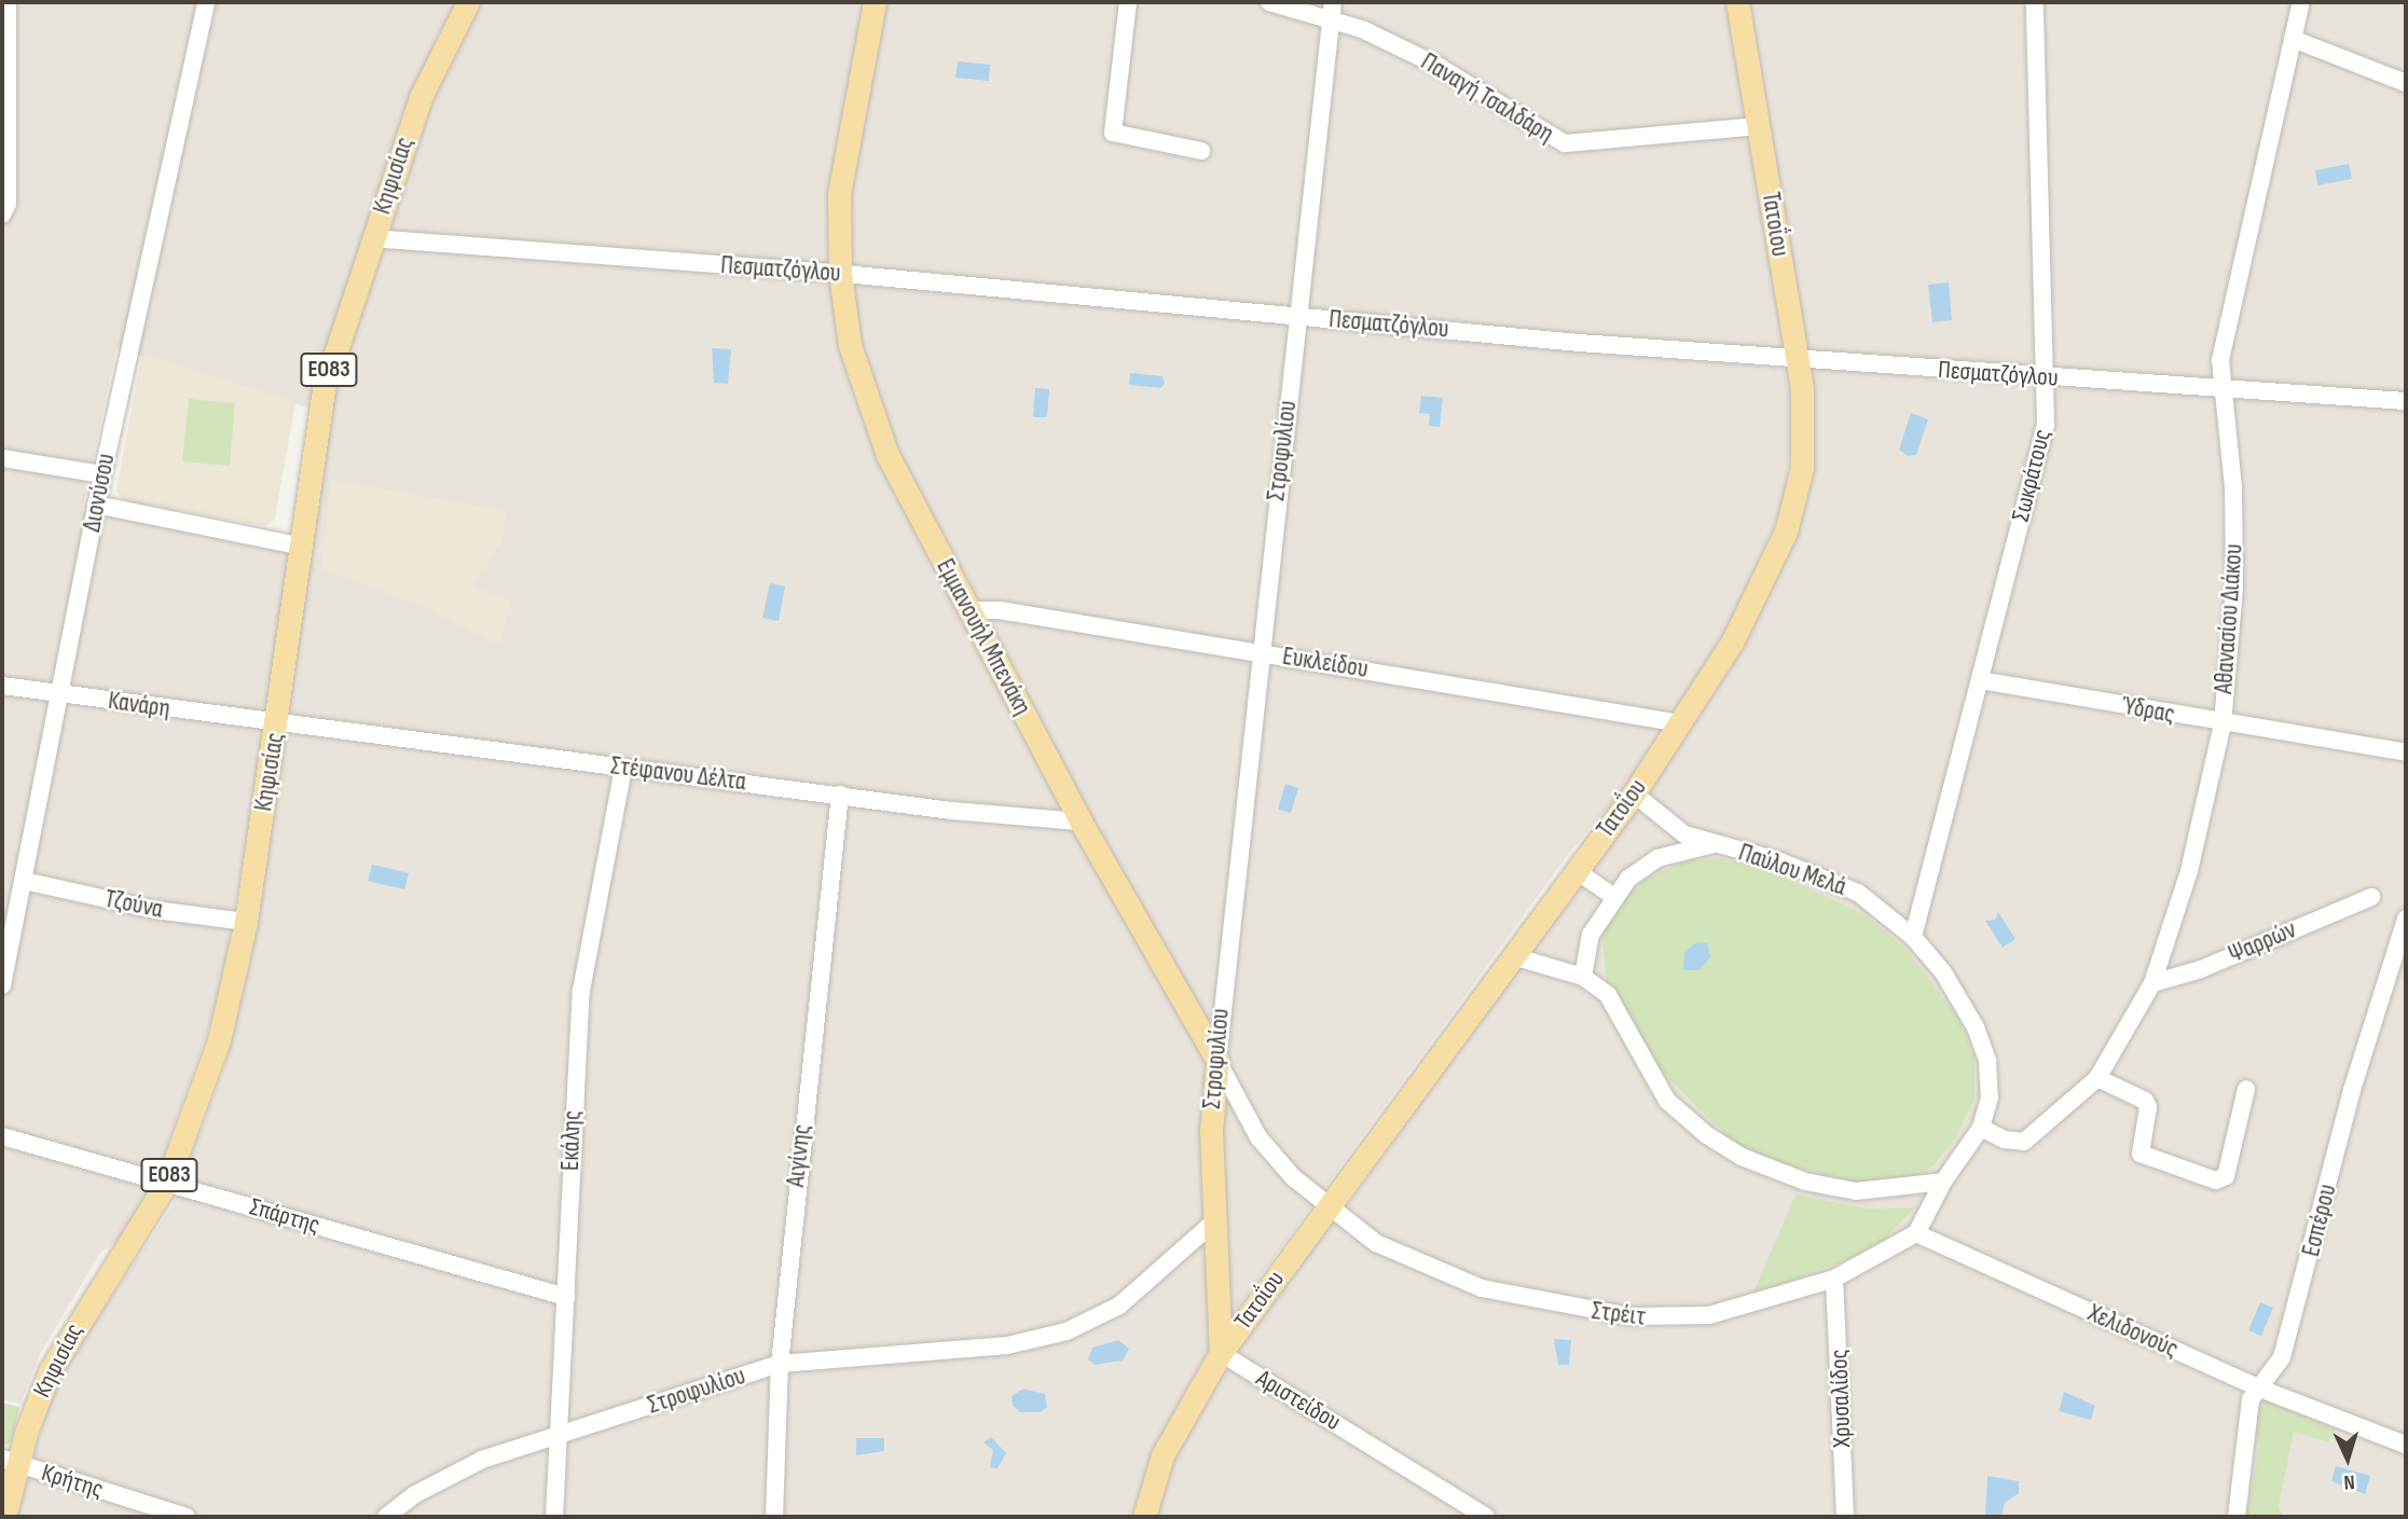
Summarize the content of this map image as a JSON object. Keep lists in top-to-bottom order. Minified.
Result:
{"streets":{"main road":["Κηφισίας","Τατοΐου","ΕΟ83","Στροφυλίου","Εμμανουήλ Μπενάκη"],"street":["Παναγή Τσαλδάρη","Πεσματζόγλου","Σωκράτους","Διονύσου","Αθανασίου Διάκου","Ευκλείδου","Κανάρη","Ύδρας","Στέφανου Δέλτα","Παύλου Μελά","Τζούνα","Ψαρρών","Εκάλης","Αιγίνης","Σπάρτης","Εσπέρου","Στρέιτ","Χελιδονούς","Χρυσαλίδος","Αριστείδου","Κρήτης"]},"crossings":[["Παναγή Τσαλδάρη","Τατοΐου"],["Παναγή Τσαλδάρη","Στροφυλίου"],["Κηφισίας","Πεσματζόγλου"],["Κηφισίας","Κανάρη"],["Κηφισίας","Στέφανου Δέλτα"],["Κηφισίας","Τζούνα"],["Κηφισίας","Σπάρτης"],["Κηφισίας","Κρήτης"],["Τατοΐου","Πεσματζόγλου"],["Τατοΐου","Εμμανουήλ Μπενάκη"],["Τατοΐου","Ευκλείδου"],["Τατοΐου","Παύλου Μελά"],["Τατοΐου","Στρέιτ"],["Τατοΐου","Αριστείδου"],["Πεσματζόγλου","Στροφυλίου"],["Πεσματζόγλου","Σωκράτους"],["Πεσματζόγλου","Αθανασίου Διάκου"],["Πεσματζόγλου","Εμμανουήλ Μπενάκη"],["Στροφυλίου","Εμμανουήλ Μπενάκη"],["Στροφυλίου","Ευκλείδου"],["Στροφυλίου","Εκάλης"],["Στροφυλίου","Αιγίνης"],["Σωκράτους","Ύδρας"],["Σωκράτους","Παύλου Μελά"],["Διονύσου","Κανάρη"],["Διονύσου","Τζούνα"],["Αθανασίου Διάκου","Ύδρας"],["Αθανασίου Διάκου","Παύλου Μελά"],["Αθανασίου Διάκου","Ψαρρών"],["Εμμανουήλ Μπενάκη","Ευκλείδου"],["Εμμανουήλ Μπενάκη","Στέφανου Δέλτα"],["Εμμανουήλ Μπενάκη","Στρέιτ"],["Κανάρη","Στέφανου Δέλτα"],["Στέφανου Δέλτα","Εκάλης"],["Στέφανου Δέλτα","Αιγίνης"],["Εκάλης","Σπάρτης"],["Εσπέρου","Χελιδονούς"],["Στρέιτ","Χελιδονούς"],["Στρέιτ","Χρυσαλίδος"]],"north":"bottom"}
